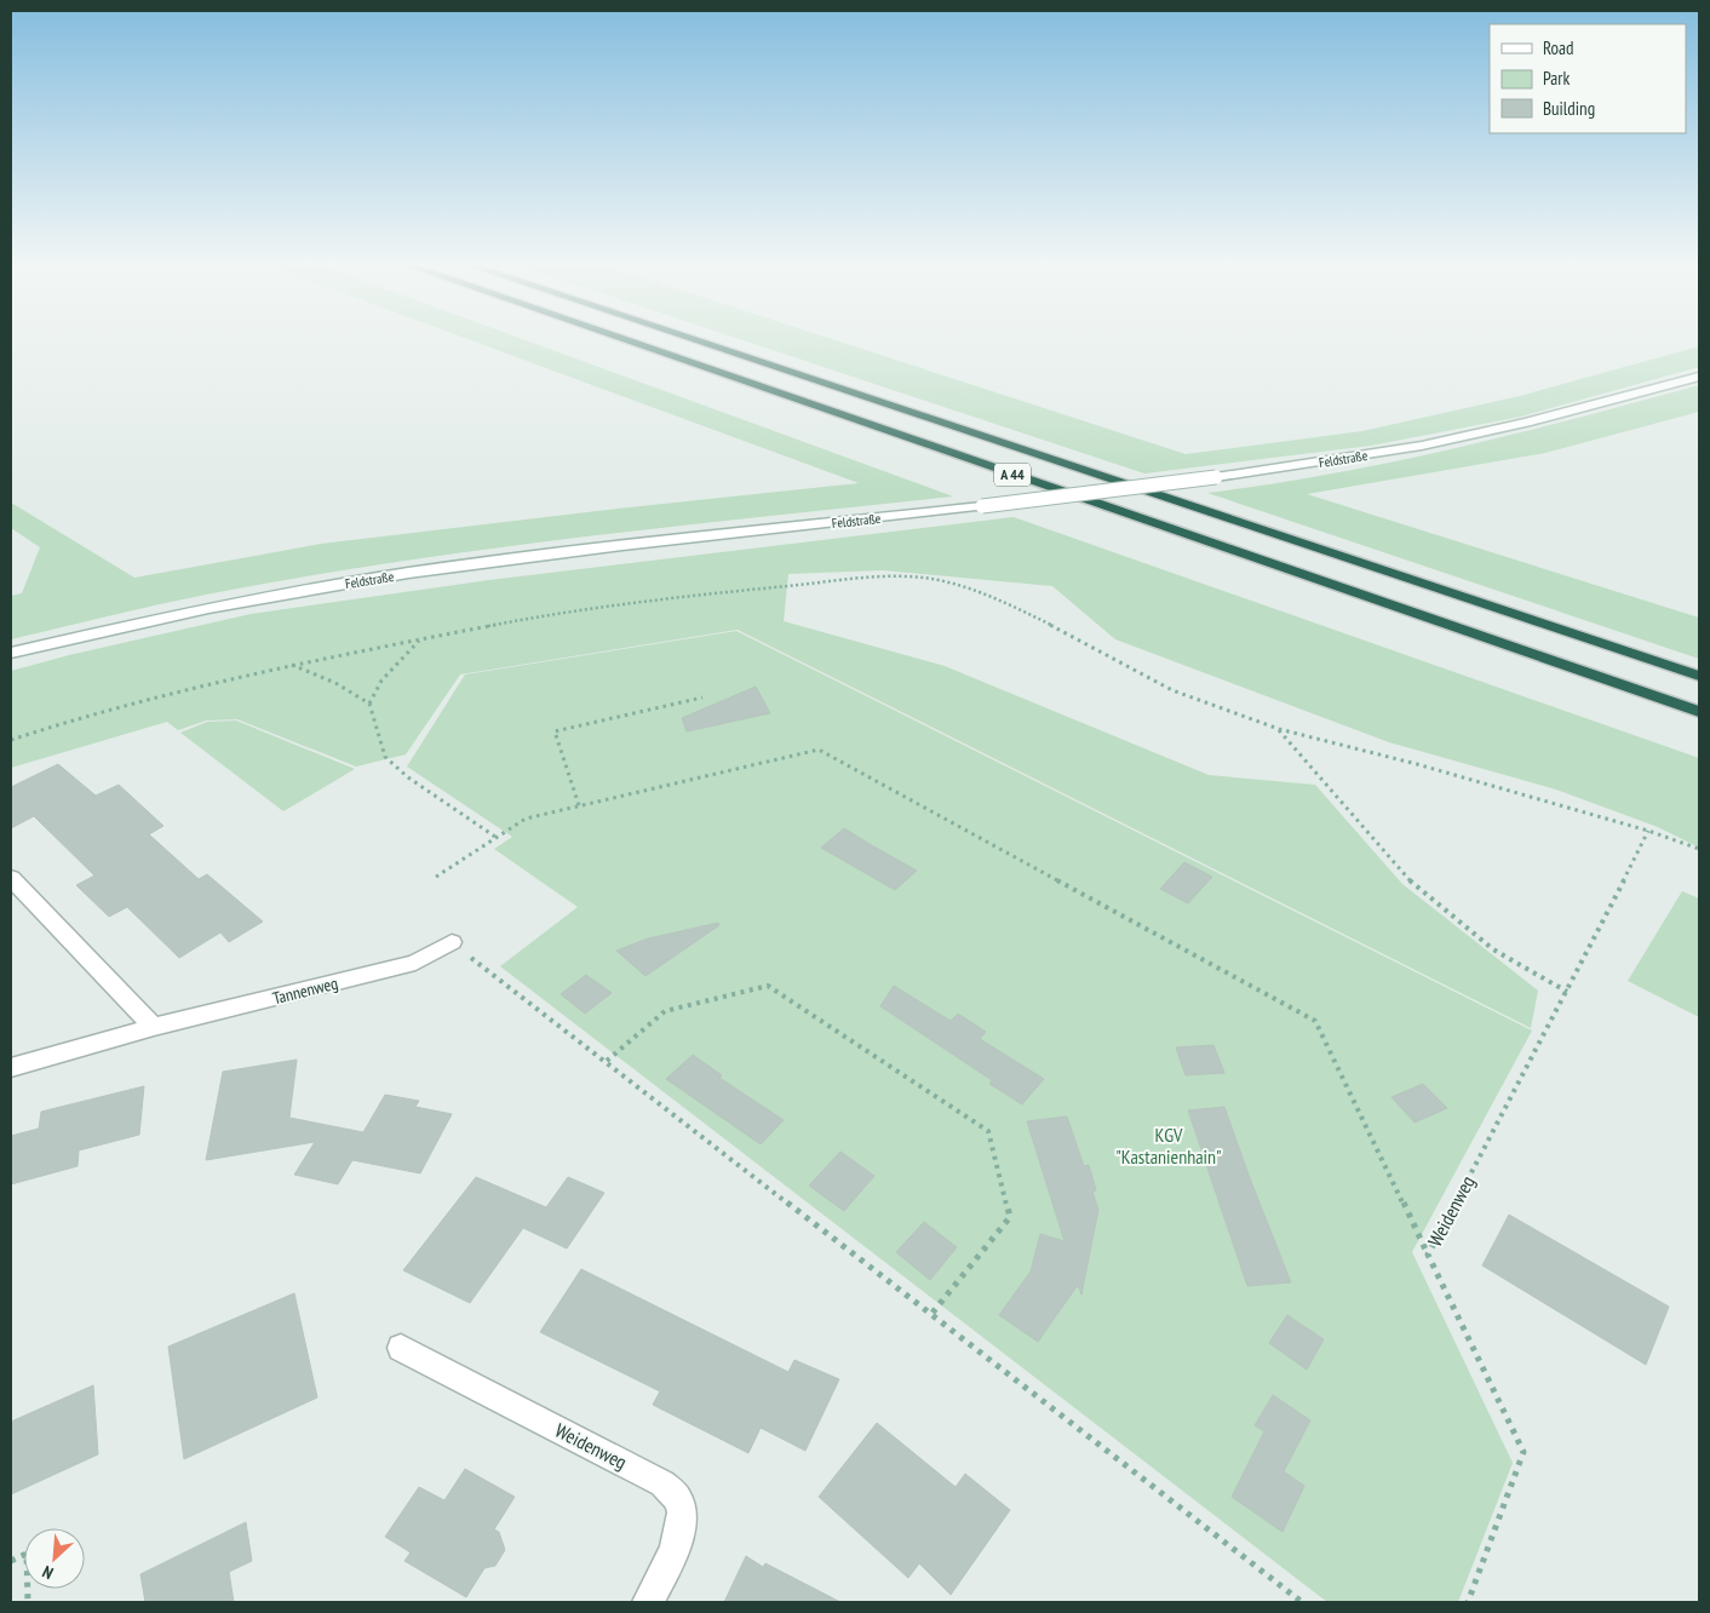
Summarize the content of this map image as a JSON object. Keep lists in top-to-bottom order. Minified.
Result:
{"streets":{"highway":["A 44"],"main road":["Feldstraße","Tannenweg","Weidenweg"]},"parks":["KGV \"Kastanienhain\""],"legend":["Road","Park","Building"],"north":"bottom left"}
